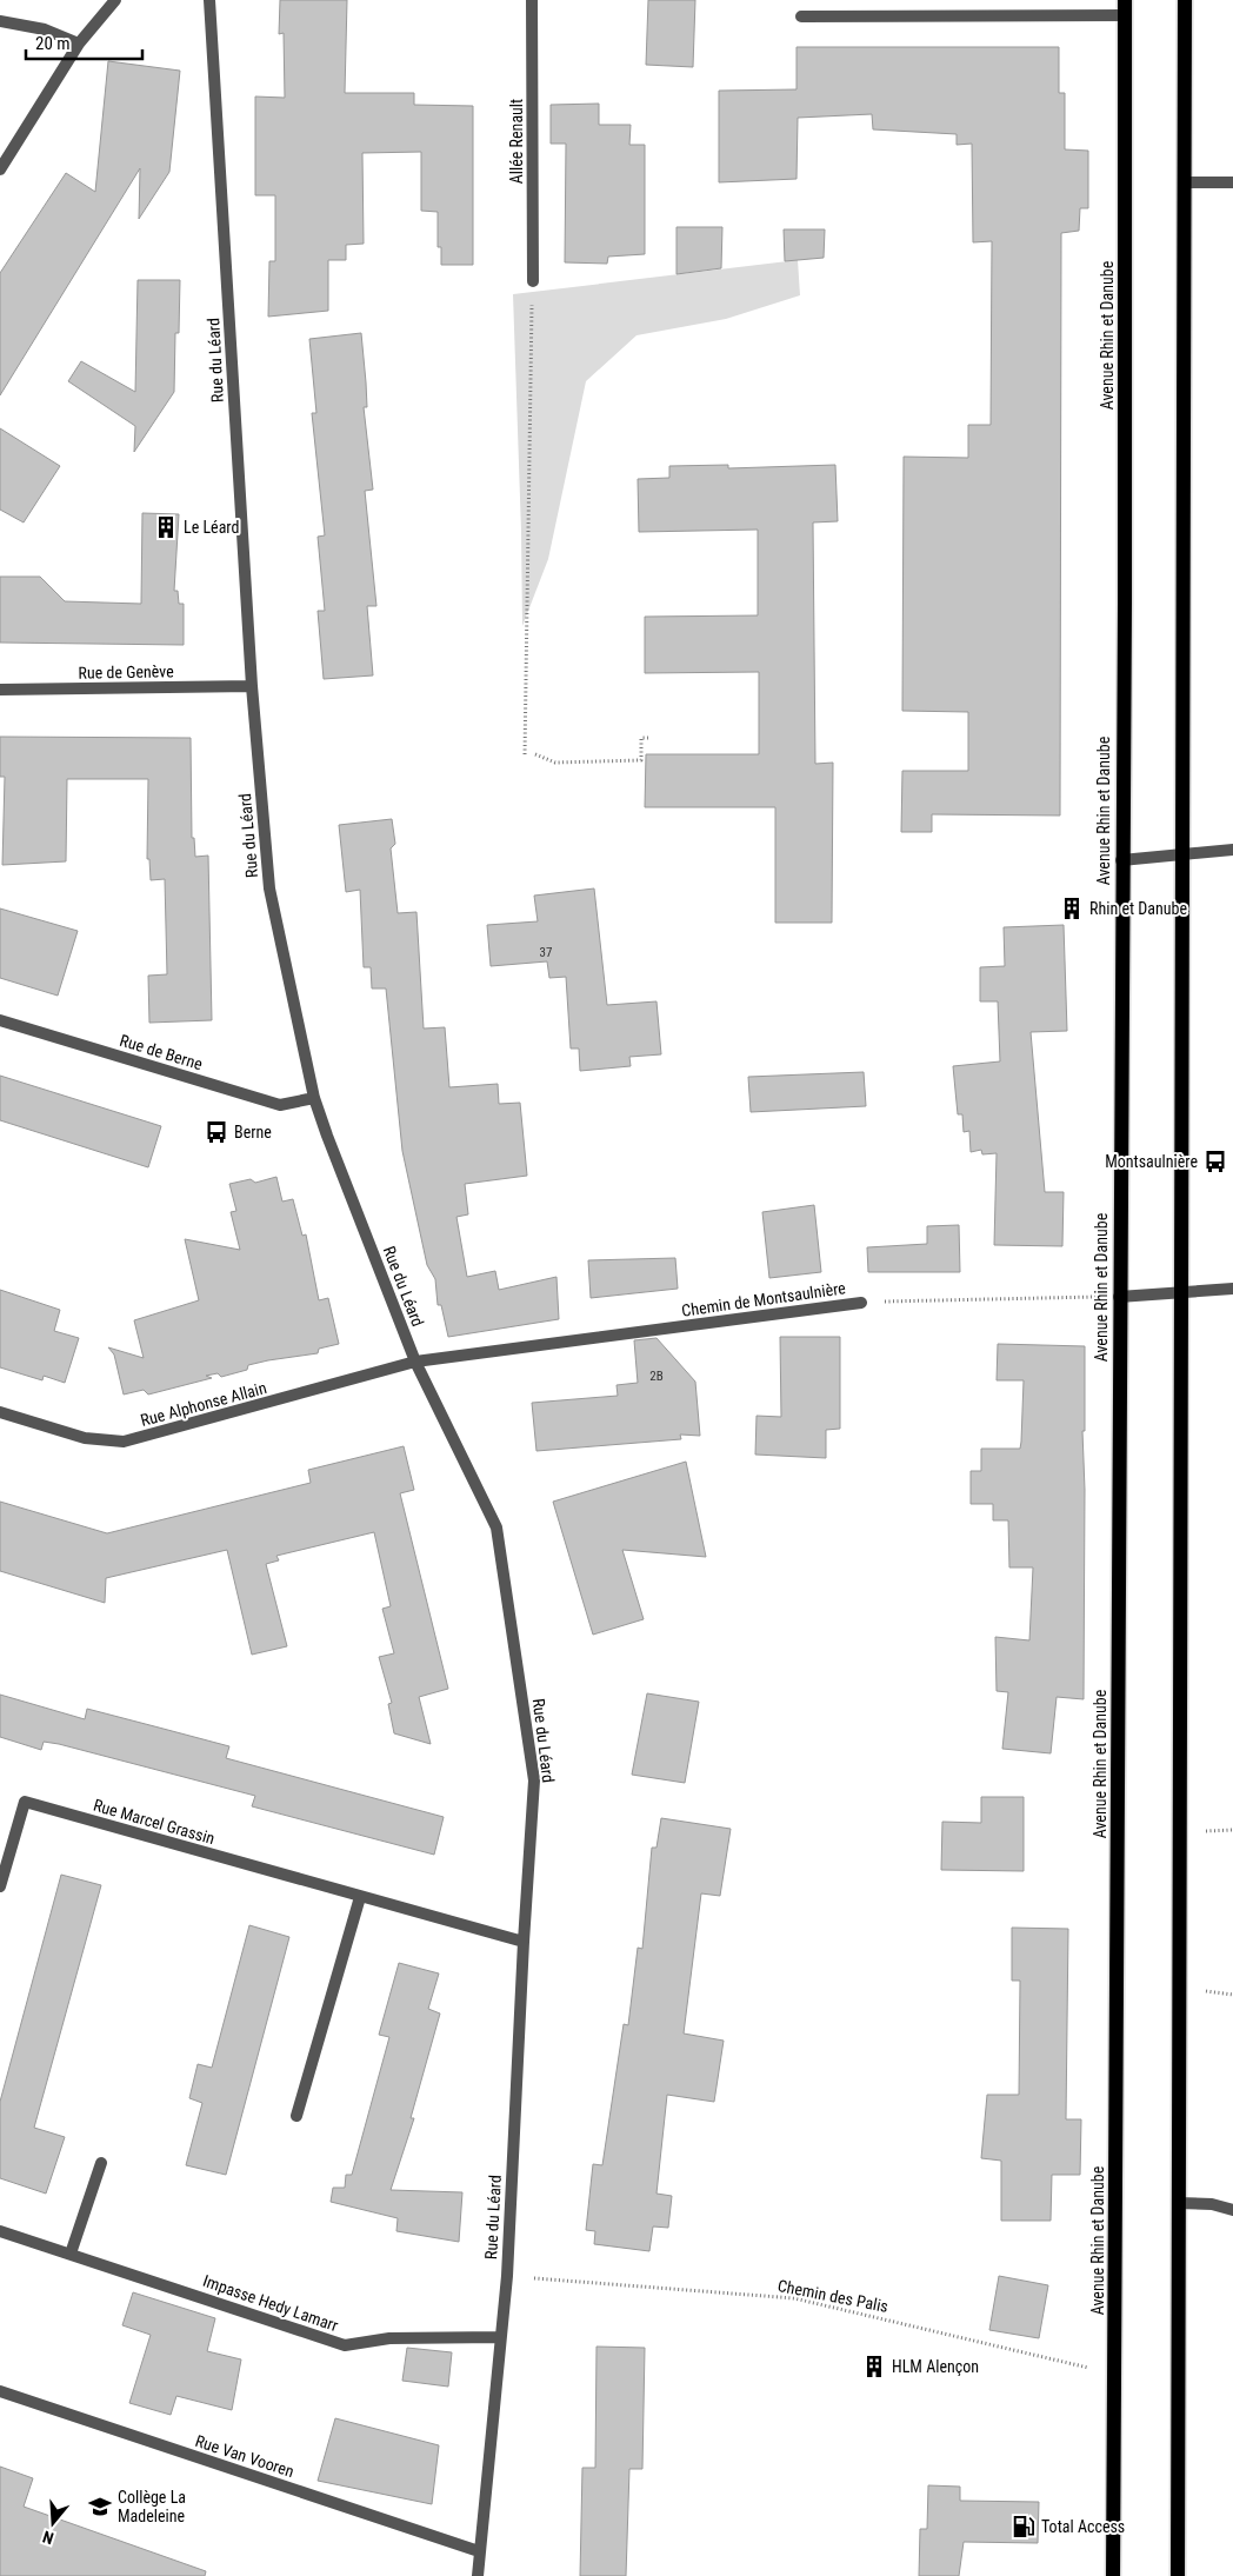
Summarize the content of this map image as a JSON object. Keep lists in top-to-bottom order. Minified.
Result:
{"streets":{"main road":["Avenue Rhin et Danube"],"street":["Allée Renault","Rue du Léard","Rue de Genève","Rue de Berne","Chemin de Montsaulnière","Rue Alphonse Allain","Rue Marcel Grassin","Impasse Hedy Lamarr","Rue Van Vooren"],"path":["Chemin des Palis"]},"crossings":[["Avenue Rhin et Danube","Chemin de Montsaulnière"],["Avenue Rhin et Danube","Chemin des Palis"],["Rue du Léard","Rue de Genève"],["Rue du Léard","Rue de Berne"],["Rue du Léard","Chemin de Montsaulnière"],["Rue du Léard","Rue Alphonse Allain"],["Rue du Léard","Rue Marcel Grassin"],["Rue du Léard","Chemin des Palis"],["Rue du Léard","Impasse Hedy Lamarr"],["Rue du Léard","Rue Van Vooren"],["Chemin de Montsaulnière","Rue Alphonse Allain"]],"places":{"building":["Le Léard","Rhin et Danube","HLM Alençon"],"bus stop":["Berne","Montsaulnière"],"school or university":["Collège La Madeleine"],"fuel station":["Total Access"]},"house_numbers":["37","2B"],"scale_bar":"20 m","north":"bottom"}
